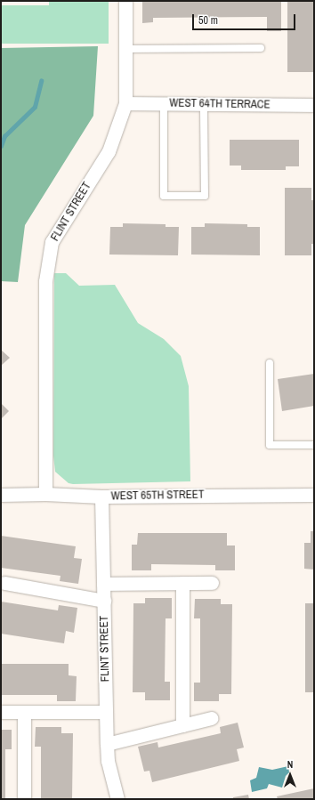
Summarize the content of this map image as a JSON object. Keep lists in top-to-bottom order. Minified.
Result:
{"streets":{"street":["WEST 64TH TERRACE","FLINT STREET","WEST 65TH STREET"]},"crossings":[["WEST 64TH TERRACE","FLINT STREET"],["FLINT STREET","WEST 65TH STREET"]],"scale_bar":"50 m","north":"top"}
